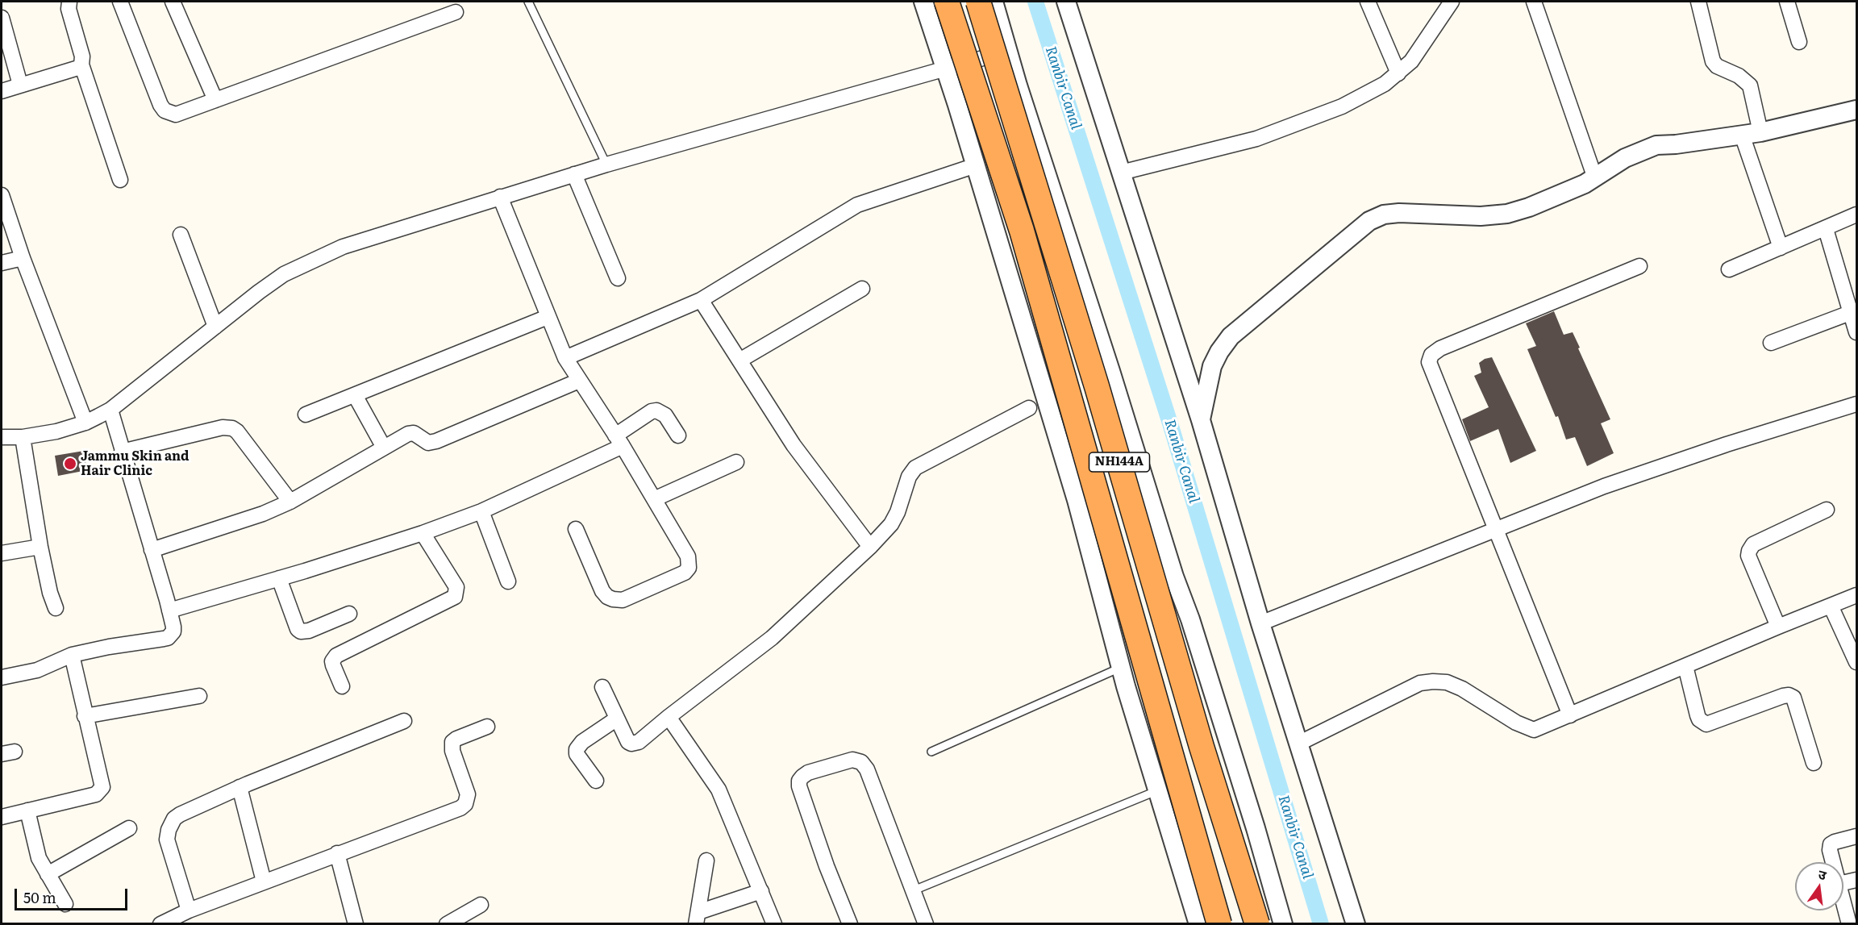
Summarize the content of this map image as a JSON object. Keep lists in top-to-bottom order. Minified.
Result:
{"streets":{"highway":["NH144A"]},"water":["Ranbir Canal"],"places":["Jammu Skin and Hair Clinic"],"scale_bar":"50 m","north":"top"}
